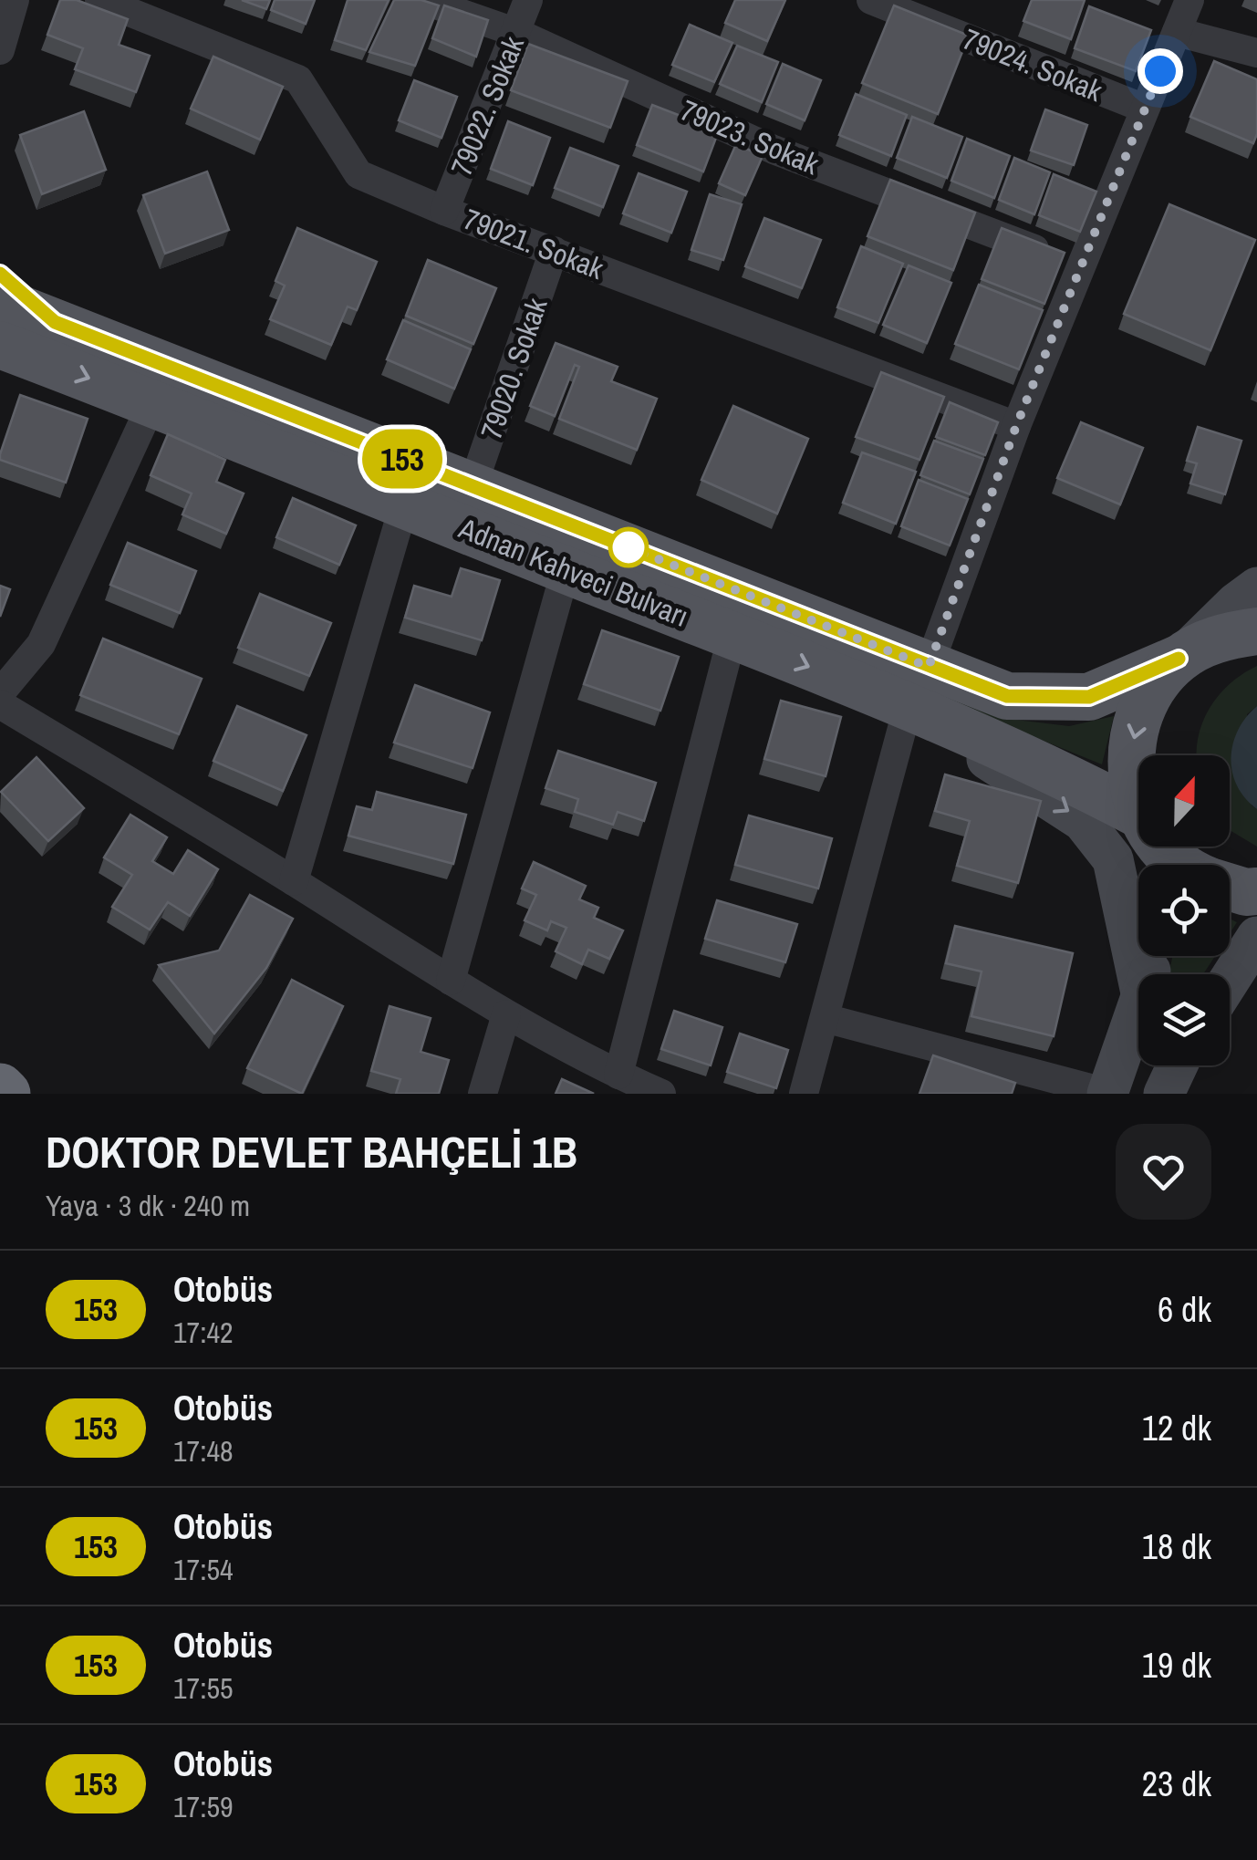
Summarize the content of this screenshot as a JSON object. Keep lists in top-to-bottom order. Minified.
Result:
{"streets":{"main road":["Adnan Kahveci Bulvarı"],"street":["79024. Sokak","79022. Sokak","79023. Sokak","79021. Sokak","79020. Sokak"]},"crossings":[["79022. Sokak","79023. Sokak"],["79022. Sokak","79021. Sokak"],["79021. Sokak","79020. Sokak"],["79020. Sokak","Adnan Kahveci Bulvarı"]],"lines":["bus line 153"],"north":"top","page":{"on_map":"153","heading":["DOKTOR DEVLET BAHÇELİ 1B","Yaya · 3 dk · 240 m"],"list":[{"mark":"153","name":"Otobüs","note":"17:42","value":"6 dk"},{"mark":"153","name":"Otobüs","note":"17:48","value":"12 dk"},{"mark":"153","name":"Otobüs","note":"17:54","value":"18 dk"},{"mark":"153","name":"Otobüs","note":"17:55","value":"19 dk"},{"mark":"153","name":"Otobüs","note":"17:59","value":"23 dk"}]}}
